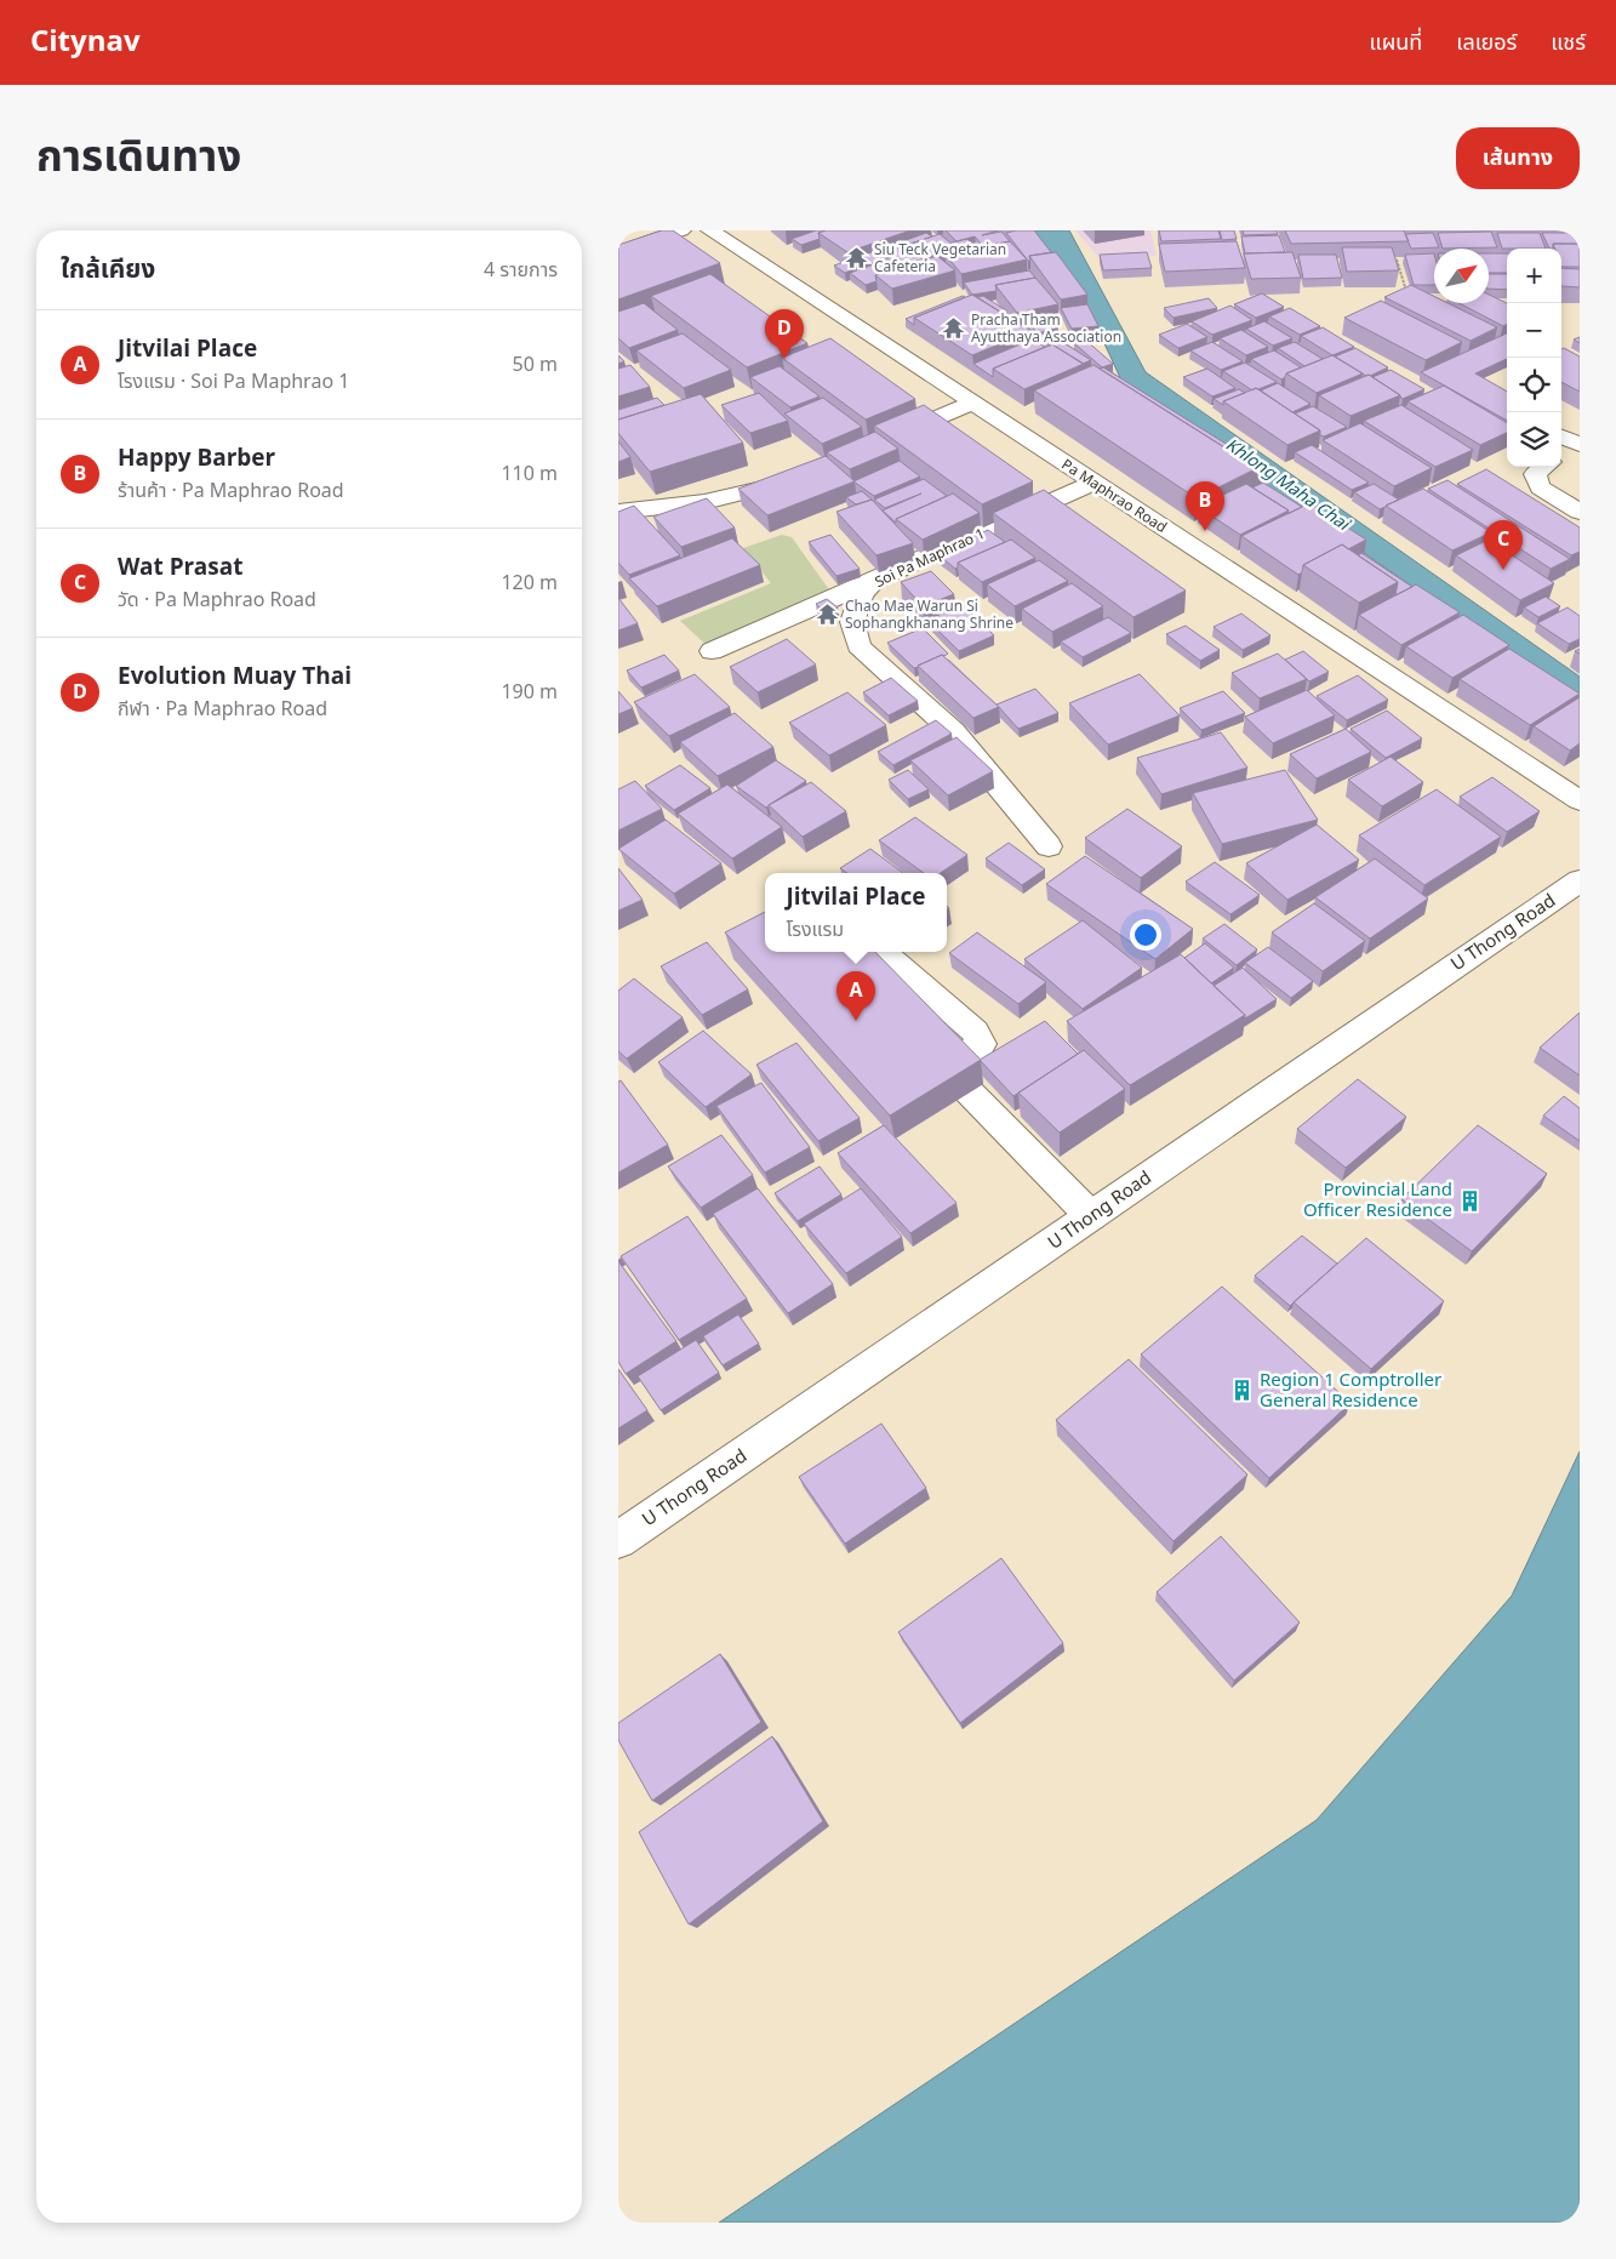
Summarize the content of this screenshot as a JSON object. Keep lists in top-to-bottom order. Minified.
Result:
{"streets":{"street":["Pa Maphrao Road","Soi Pa Maphrao 1","U Thong Road"]},"crossings":[["Pa Maphrao Road","Soi Pa Maphrao 1"]],"water":["Khlong Maha Chai"],"places":{"temple":["Siu Teck Vegetarian Cafeteria","Pracha Tham Ayutthaya Association","Chao Mae Warun Si Sophangkhanang Shrine"],"building":["Provincial Land Officer Residence","Region 1 Comptroller General Residence"]},"north":"top right","page":{"header":"Citynav","nav":["แผนที่","เลเยอร์","แชร์"],"title":"การเดินทาง","buttons":"เส้นทาง","heading":["ใกล้เคียง","4 รายการ"],"map_buttons":["+","−"],"list":[{"mark":"A","name":"Jitvilai Place","note":"โรงแรม · Soi Pa Maphrao 1","value":"50 m"},{"mark":"B","name":"Happy Barber","note":"ร้านค้า · Pa Maphrao Road","value":"110 m"},{"mark":"C","name":"Wat Prasat","note":"วัด · Pa Maphrao Road","value":"120 m"},{"mark":"D","name":"Evolution Muay Thai","note":"กีฬา · Pa Maphrao Road","value":"190 m"}],"pins":["D","B","C","A"],"popup":["Jitvilai Place","โรงแรม"]}}
